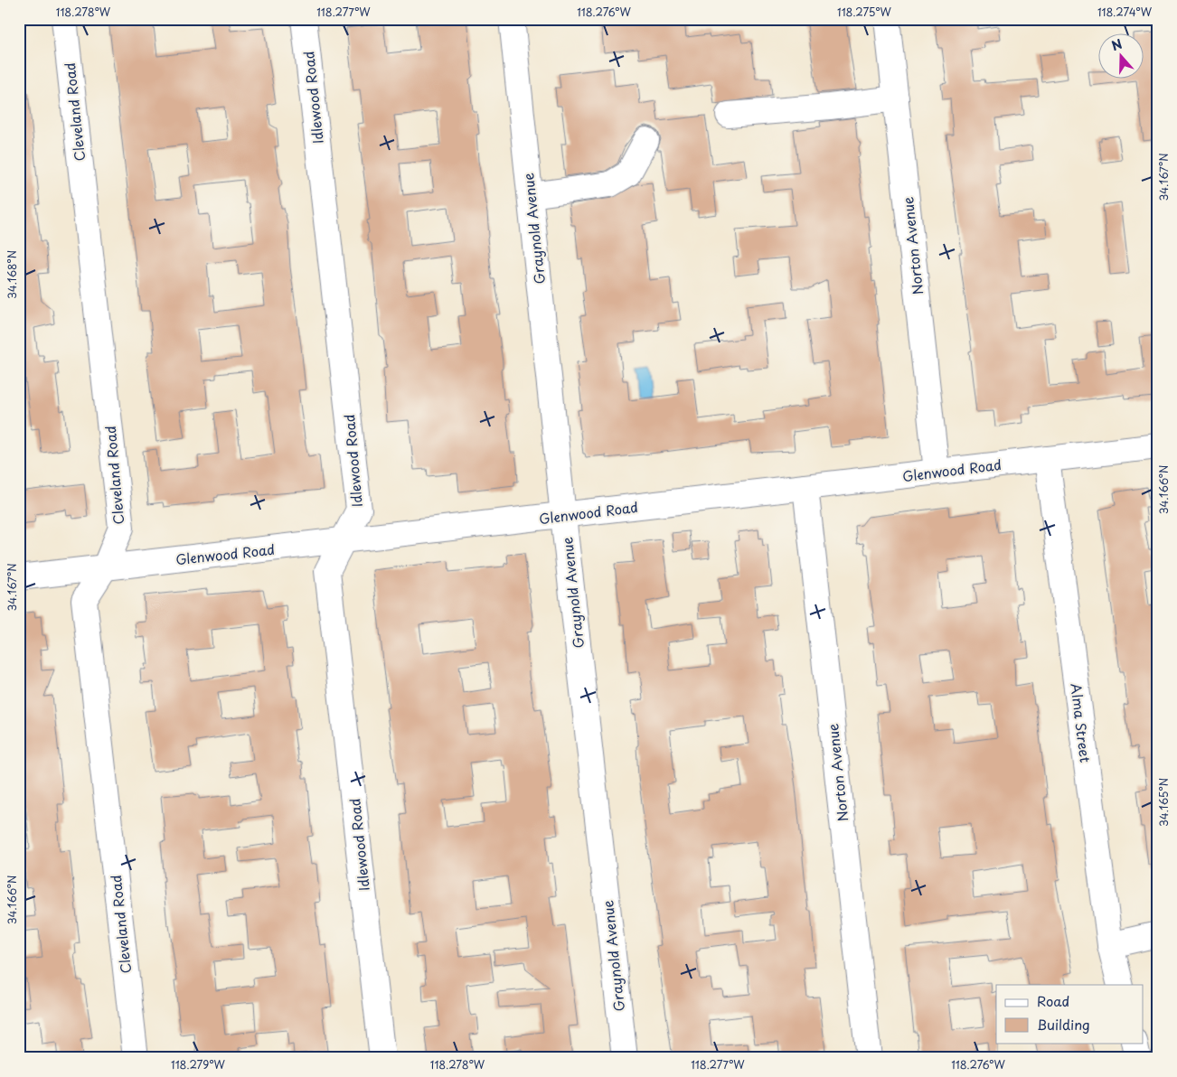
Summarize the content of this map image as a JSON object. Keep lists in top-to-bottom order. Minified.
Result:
{"streets":{"street":["Idlewood Road","Cleveland Road","Graynold Avenue","Norton Avenue","Glenwood Road","Alma Street"]},"crossings":[["Idlewood Road","Glenwood Road"],["Cleveland Road","Glenwood Road"],["Graynold Avenue","Glenwood Road"],["Norton Avenue","Glenwood Road"],["Glenwood Road","Alma Street"]],"legend":["Road","Building"],"north":"top","coordinates":["118.278°W","118.277°W","118.276°W","118.275°W","118.274°W","34.167°N","34.168°N","34.166°N","34.165°N","118.279°W"]}
